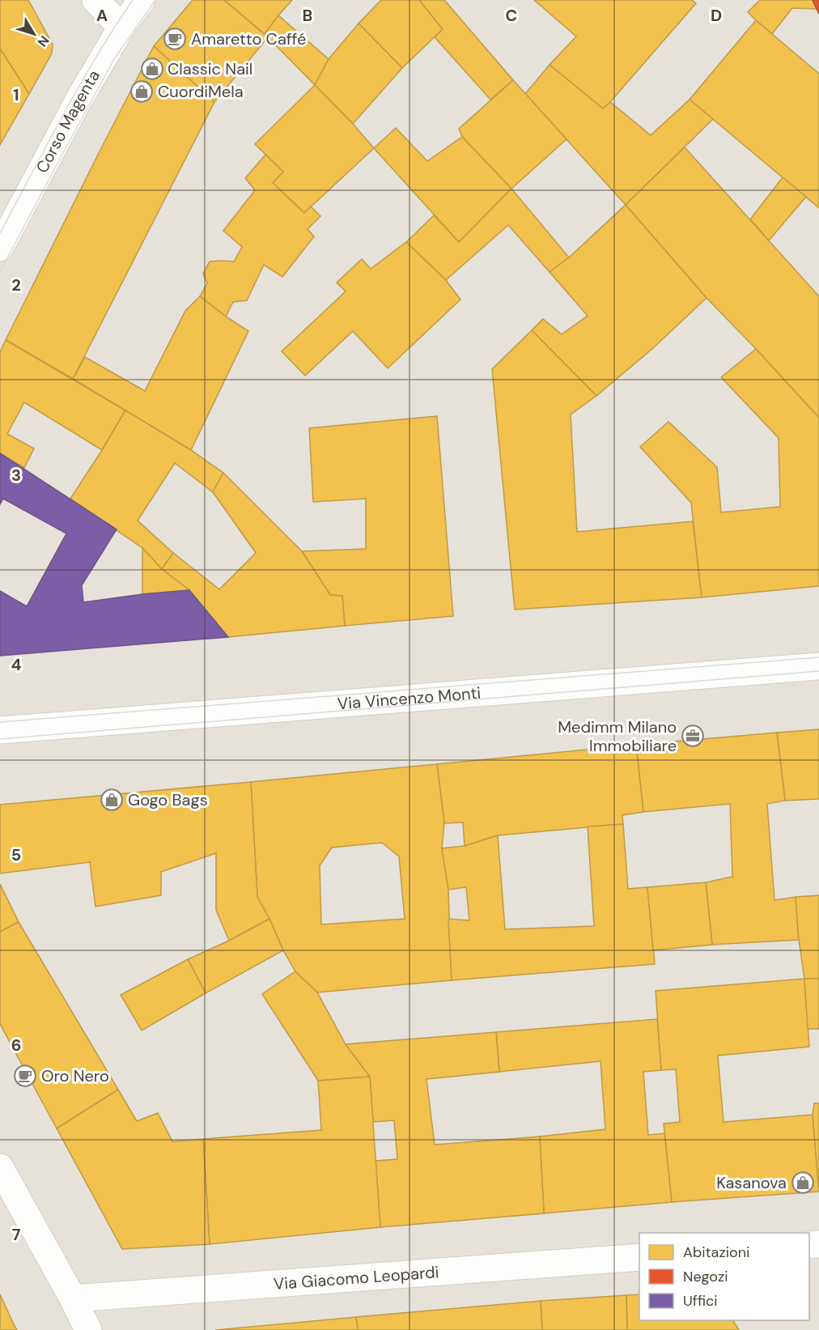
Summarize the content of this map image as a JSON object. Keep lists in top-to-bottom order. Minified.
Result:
{"streets":{"street":["Corso Magenta","Via Vincenzo Monti","Via Giacomo Leopardi"]},"places":{"cafe":["Amaretto Caffé","Oro Nero"],"shop":["Classic Nail","CuordiMela","Gogo Bags","Kasanova"],"office":["Medimm Milano Immobiliare"]},"legend":["Abitazioni","Negozi","Uffici"],"north":"bottom right","grid":{"columns":["A","B","C","D"],"rows":["1","2","3","4","5","6","7"]}}
